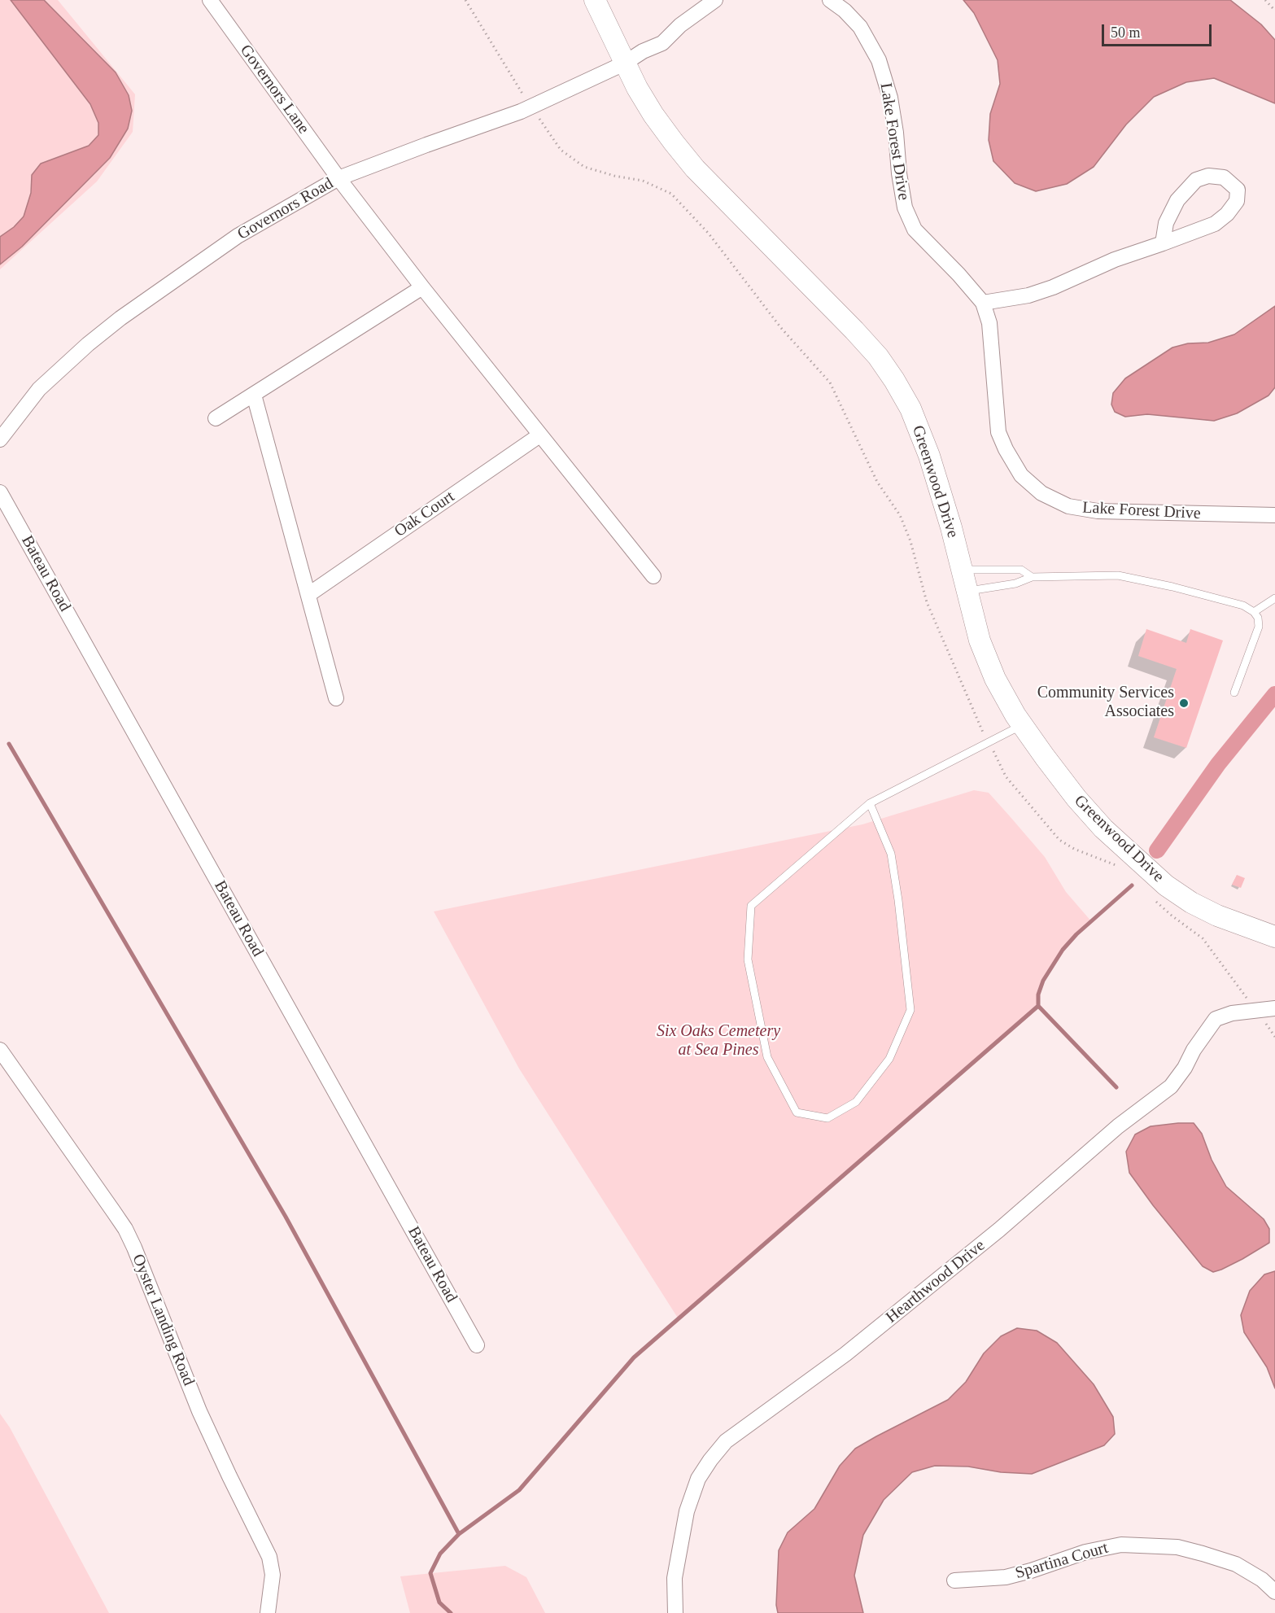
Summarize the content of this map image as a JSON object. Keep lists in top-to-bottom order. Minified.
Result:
{"streets":{"street":["Governors Lane","Lake Forest Drive","Governors Road","Greenwood Drive","Oak Court","Bateau Road","Hearthwood Drive","Oyster Landing Road","Spartina Court"]},"crossings":[["Governors Lane","Governors Road"],["Governors Road","Greenwood Drive"]],"parks":["Six Oaks Cemetery at Sea Pines"],"places":["Community Services Associates"],"scale_bar":"50 m"}
